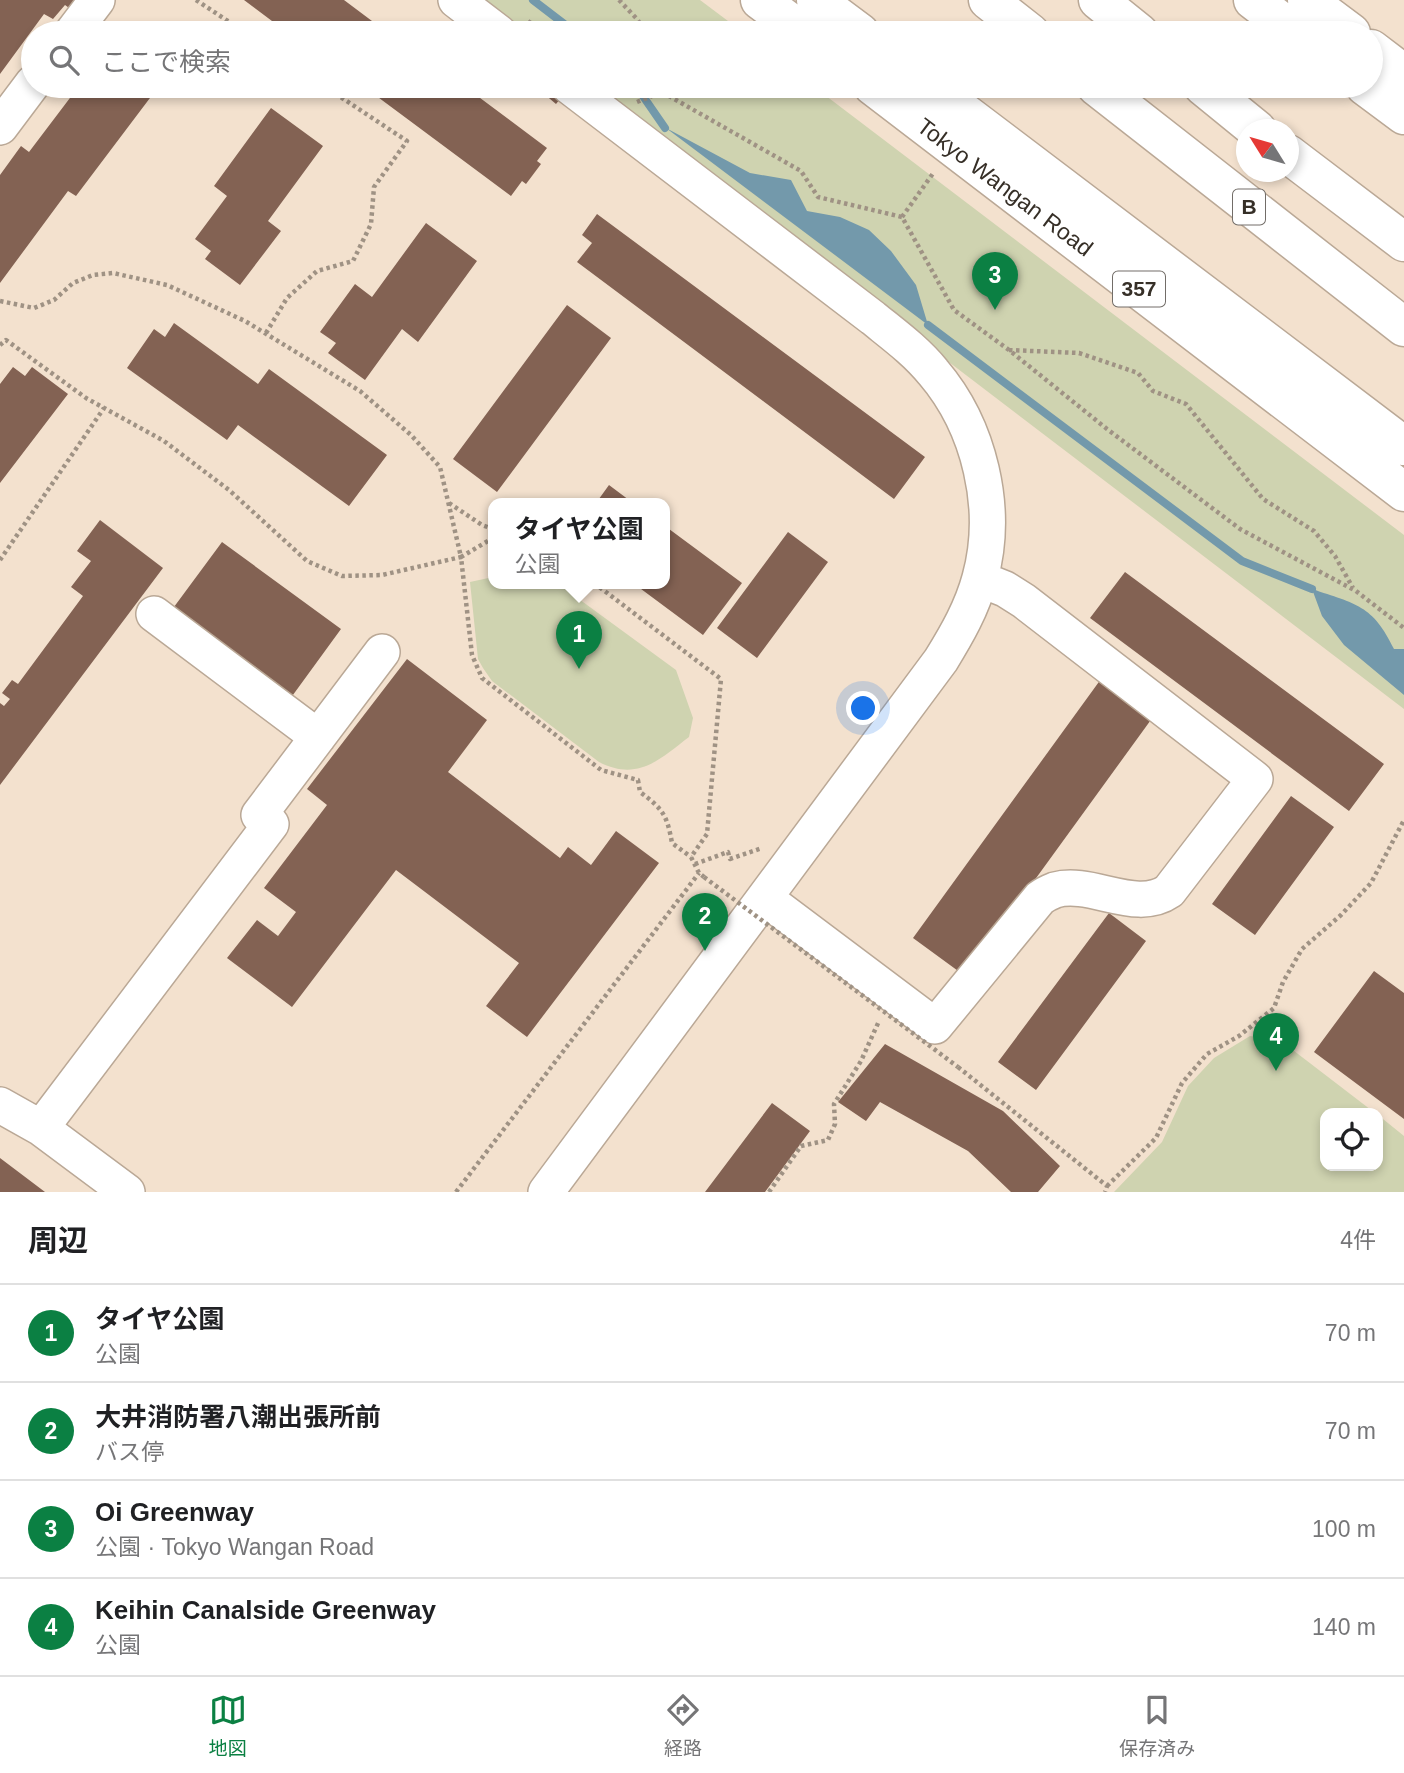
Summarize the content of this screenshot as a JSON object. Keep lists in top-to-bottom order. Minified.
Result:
{"streets":{"highway":["Tokyo Wangan Road","B","357"]},"north":"top left","page":{"search":"ここで検索","pins":["3","1","2","4"],"popup":["タイヤ公園","公園"],"heading":["周辺","4件"],"list":[{"mark":"1","name":"タイヤ公園","note":"公園","value":"70 m"},{"mark":"2","name":"大井消防署八潮出張所前","note":"バス停","value":"70 m"},{"mark":"3","name":"Oi Greenway","note":"公園 · Tokyo Wangan Road","value":"100 m"},{"mark":"4","name":"Keihin Canalside Greenway","note":"公園","value":"140 m"}],"nav":["地図","経路","保存済み"]}}
